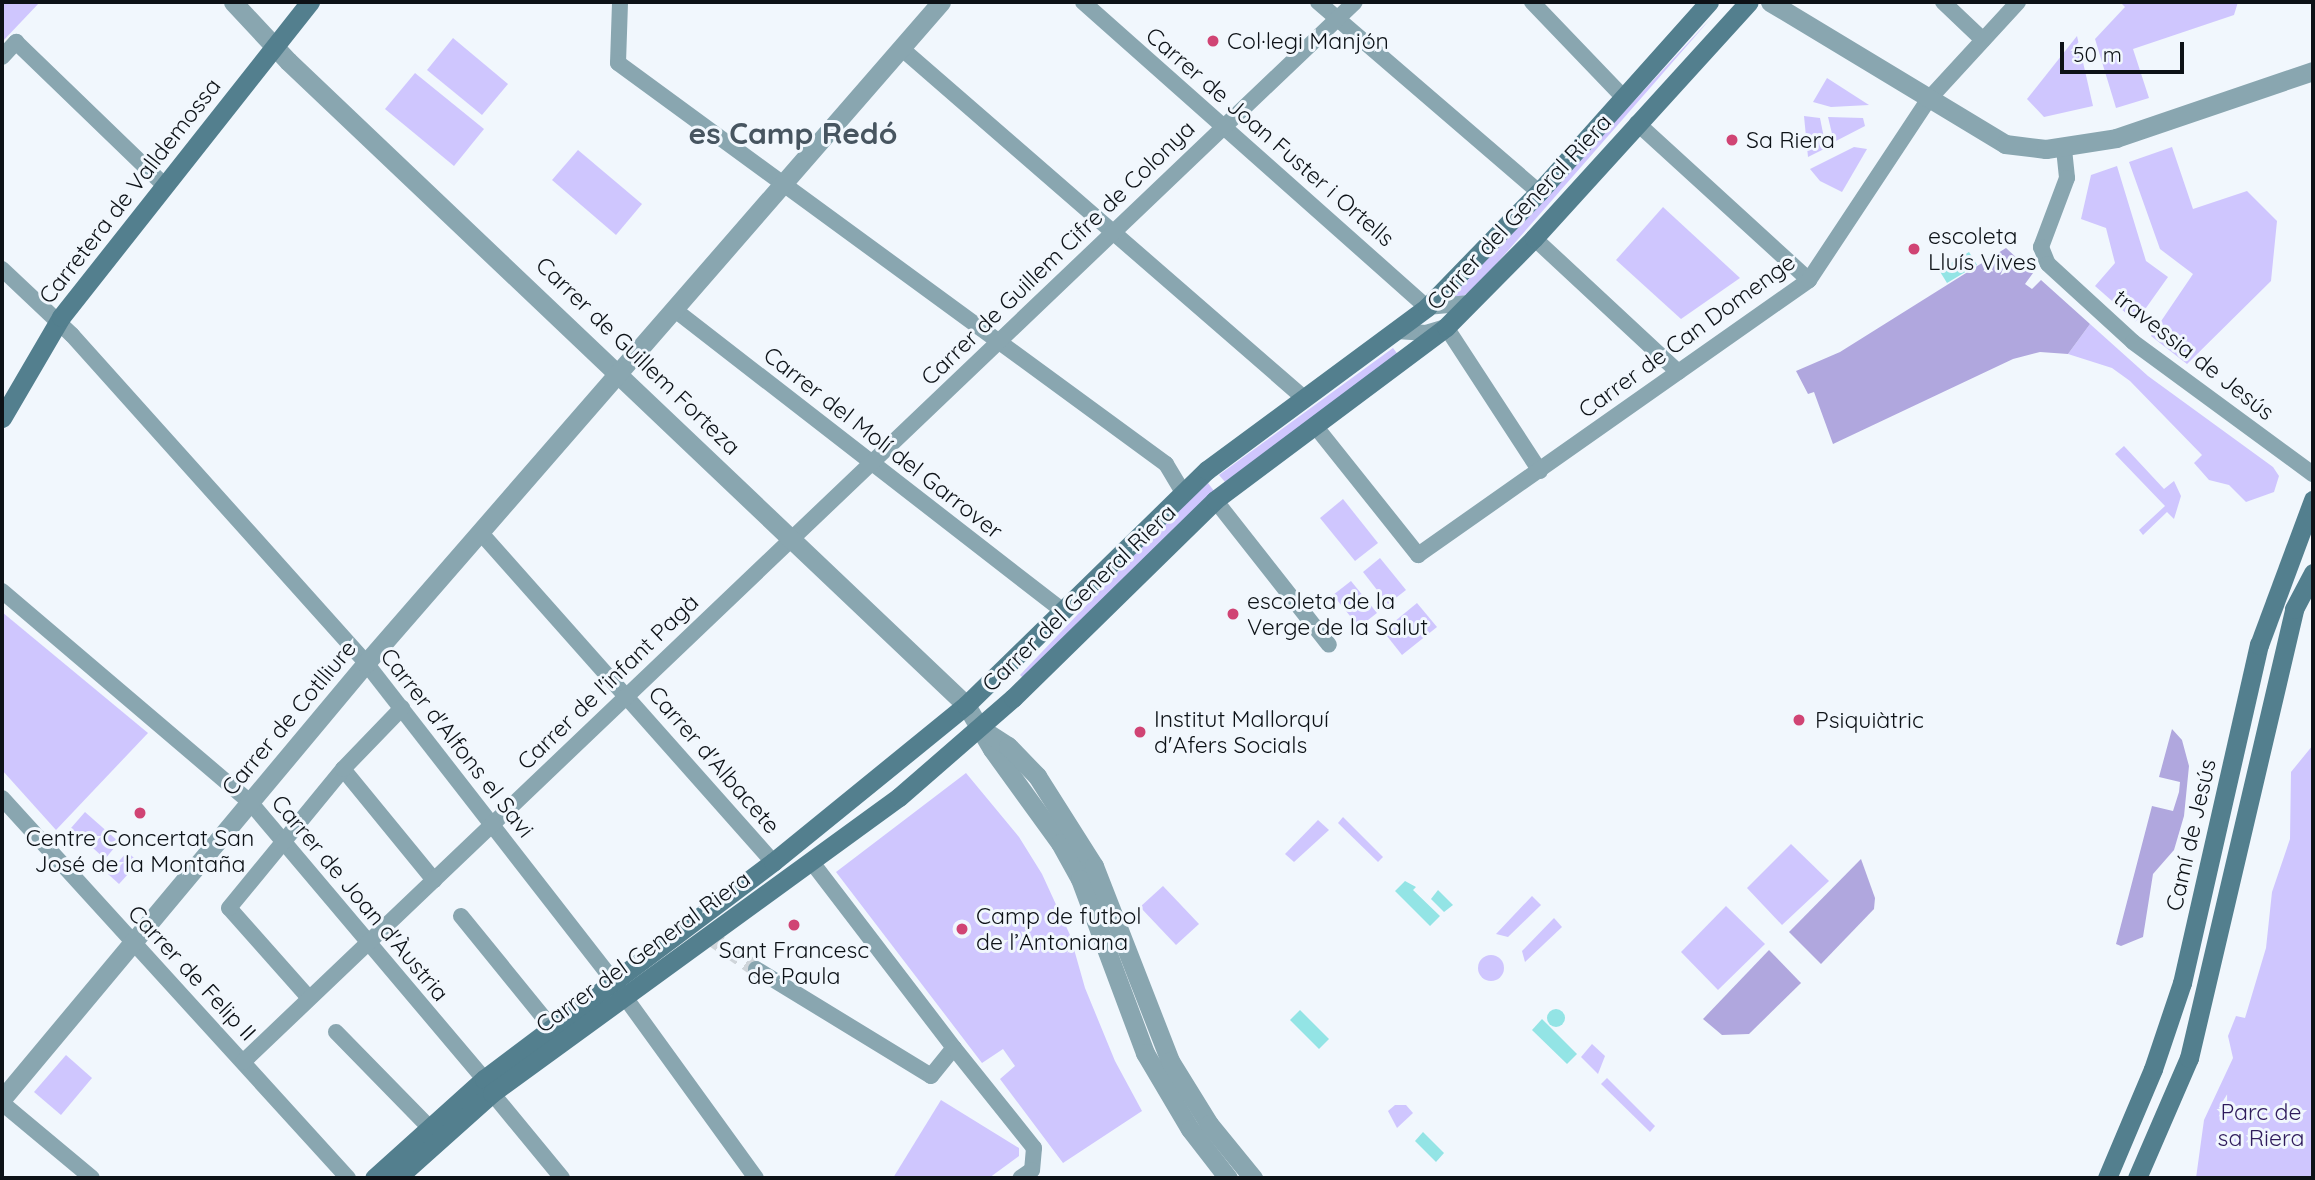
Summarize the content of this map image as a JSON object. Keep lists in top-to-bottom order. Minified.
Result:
{"streets":{"main road":["Carretera de Valldemossa","Carrer del General Riera","Camí de Jesús"],"street":["Carrer de Joan Fuster i Ortells","Carrer de Guillem Cifre de Colonya","Carrer de Can Domenge","travessia de Jesús","Carrer de Guillem Forteza","Carrer del Molí del Garrover","Carrer de l'infant Pagà","Carrer de Cotlliure","Carrer d'Alfons el Savi","Carrer d'Albacete","Carrer de Joan d'Àustria","Carrer de Felip II"]},"crossings":[["Carrer de Joan Fuster i Ortells","Carrer del General Riera"],["Carrer de Joan Fuster i Ortells","Carrer de Guillem Cifre de Colonya"],["Carretera de Valldemossa","Carrer de Guillem Forteza"],["Carretera de Valldemossa","Carrer d'Alfons el Savi"],["Carrer del General Riera","Carrer de Can Domenge"],["Carrer del General Riera","Carrer de Guillem Forteza"],["Carrer del General Riera","Carrer del Molí del Garrover"],["Carrer del General Riera","Carrer d'Alfons el Savi"],["Carrer del General Riera","Carrer d'Albacete"],["Carrer del General Riera","Carrer de Joan d'Àustria"],["Carrer de Guillem Cifre de Colonya","Carrer de Guillem Forteza"],["Carrer de Guillem Cifre de Colonya","Carrer del Molí del Garrover"],["Carrer de Guillem Cifre de Colonya","Carrer de l'infant Pagà"],["Carrer de Guillem Forteza","Carrer de l'infant Pagà"],["Carrer de Guillem Forteza","Carrer de Cotlliure"],["Carrer del Molí del Garrover","Carrer de Cotlliure"],["Carrer de l'infant Pagà","Carrer d'Alfons el Savi"],["Carrer de l'infant Pagà","Carrer d'Albacete"],["Carrer de l'infant Pagà","Carrer de Joan d'Àustria"],["Carrer de l'infant Pagà","Carrer de Felip II"],["Carrer de Cotlliure","Carrer d'Alfons el Savi"],["Carrer de Cotlliure","Carrer d'Albacete"],["Carrer de Cotlliure","Carrer de Joan d'Àustria"],["Carrer de Cotlliure","Carrer de Felip II"]],"districts":["es Camp Redó"],"parks":["Parc de sa Riera"],"places":["Col·legi Manjón","Sa Riera","escoleta Lluís Vives","escoleta de la Verge de la Salut","Psiquiàtric","Institut Mallorquí d'Afers Socials","Centre Concertat San José de la Montaña","Sant Francesc de Paula","Camp de futbol de l’Antoniana"],"scale_bar":"50 m"}
